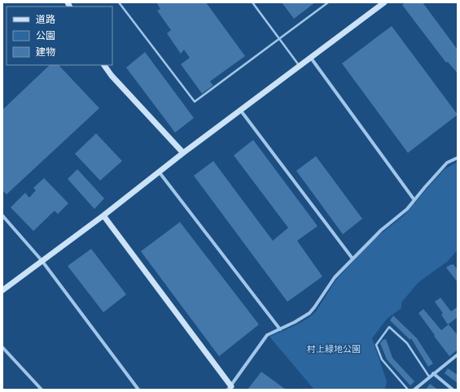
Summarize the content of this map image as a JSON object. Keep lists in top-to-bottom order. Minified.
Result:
{"parks":["村上緑地公園"],"legend":["道路","公園","建物"]}
